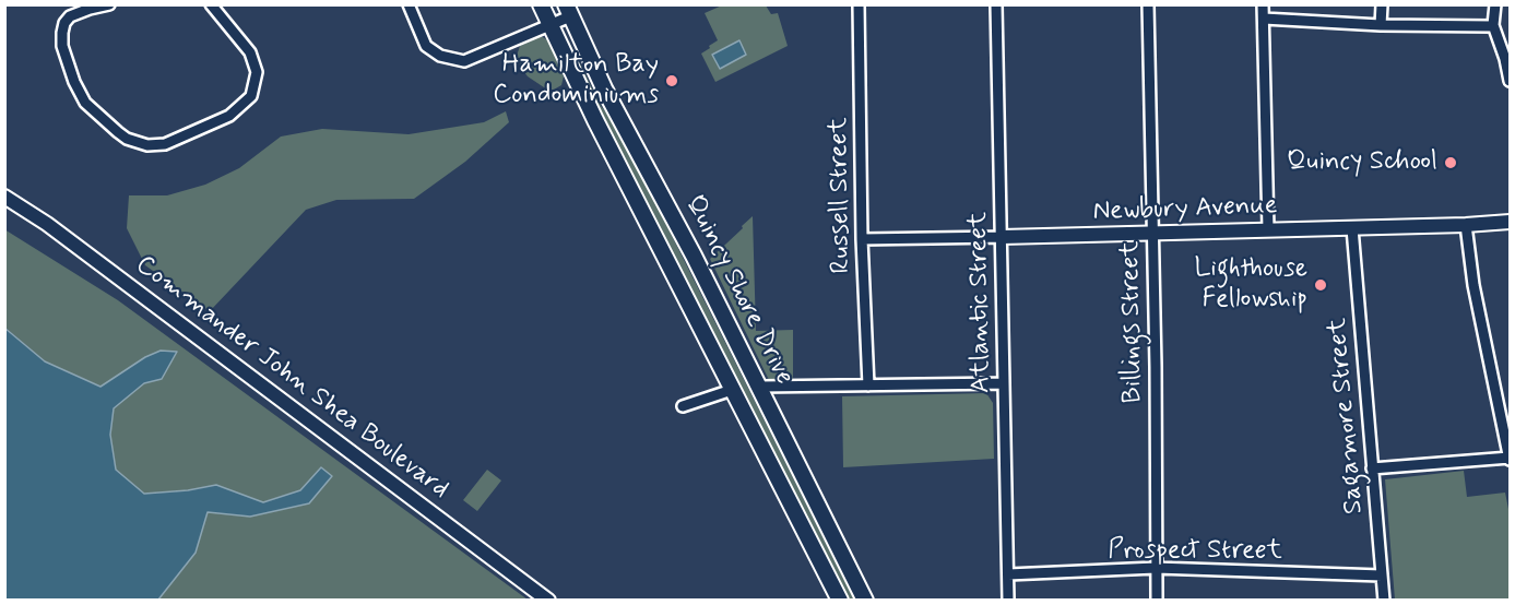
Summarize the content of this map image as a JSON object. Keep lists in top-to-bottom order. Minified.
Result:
{"streets":{"main road":["Quincy Shore Drive"],"street":["Russell Street","Newbury Avenue","Atlantic Street","Billings Street","Commander John Shea Boulevard","Sagamore Street","Prospect Street"]},"crossings":[["Russell Street","Newbury Avenue"],["Newbury Avenue","Atlantic Street"],["Newbury Avenue","Billings Street"],["Newbury Avenue","Sagamore Street"],["Atlantic Street","Prospect Street"],["Billings Street","Prospect Street"],["Sagamore Street","Prospect Street"]],"places":["Hamilton Bay Condominiums","Quincy School","Lighthouse Fellowship"]}
